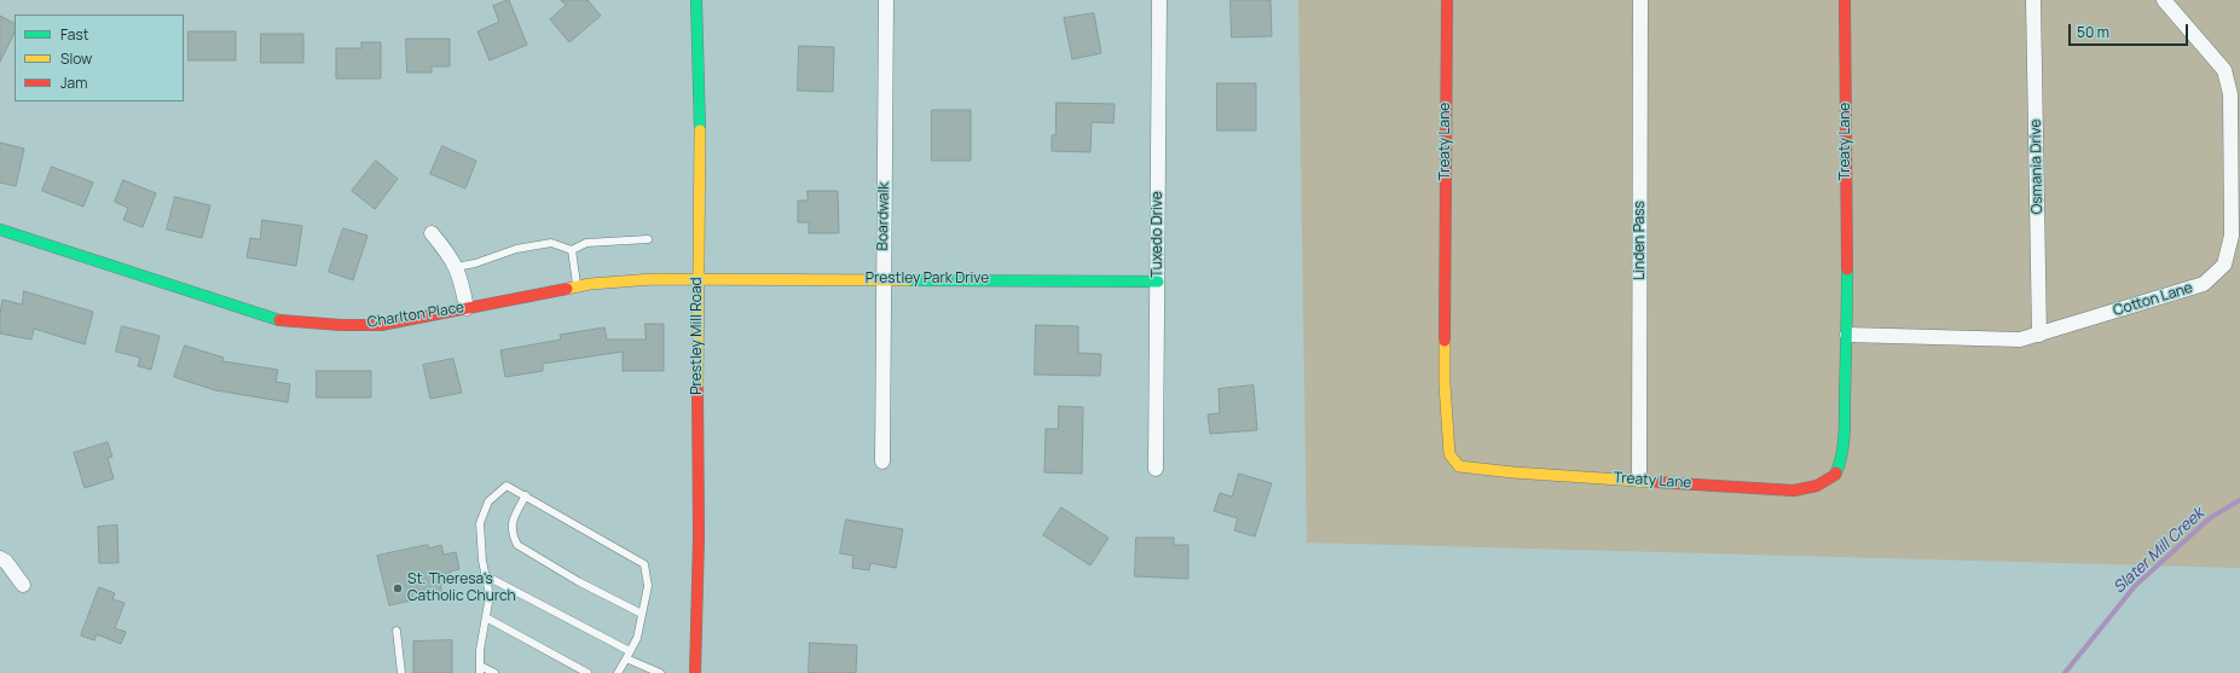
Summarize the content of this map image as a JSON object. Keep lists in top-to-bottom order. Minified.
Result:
{"streets":{"street":["Treaty Lane","Osmania Drive","Boardwalk","Tuxedo Drive","Linden Pass","Prestley Park Drive","Cotton Lane","Charlton Place","Prestley Mill Road"]},"crossings":[["Treaty Lane","Linden Pass"],["Treaty Lane","Cotton Lane"],["Osmania Drive","Cotton Lane"],["Boardwalk","Prestley Park Drive"],["Tuxedo Drive","Prestley Park Drive"],["Prestley Park Drive","Charlton Place"],["Prestley Park Drive","Prestley Mill Road"],["Charlton Place","Prestley Mill Road"]],"water":["Slater Mill Creek"],"places":["St. Theresa's Catholic Church"],"legend":["Fast","Slow","Jam"],"scale_bar":"50 m"}
